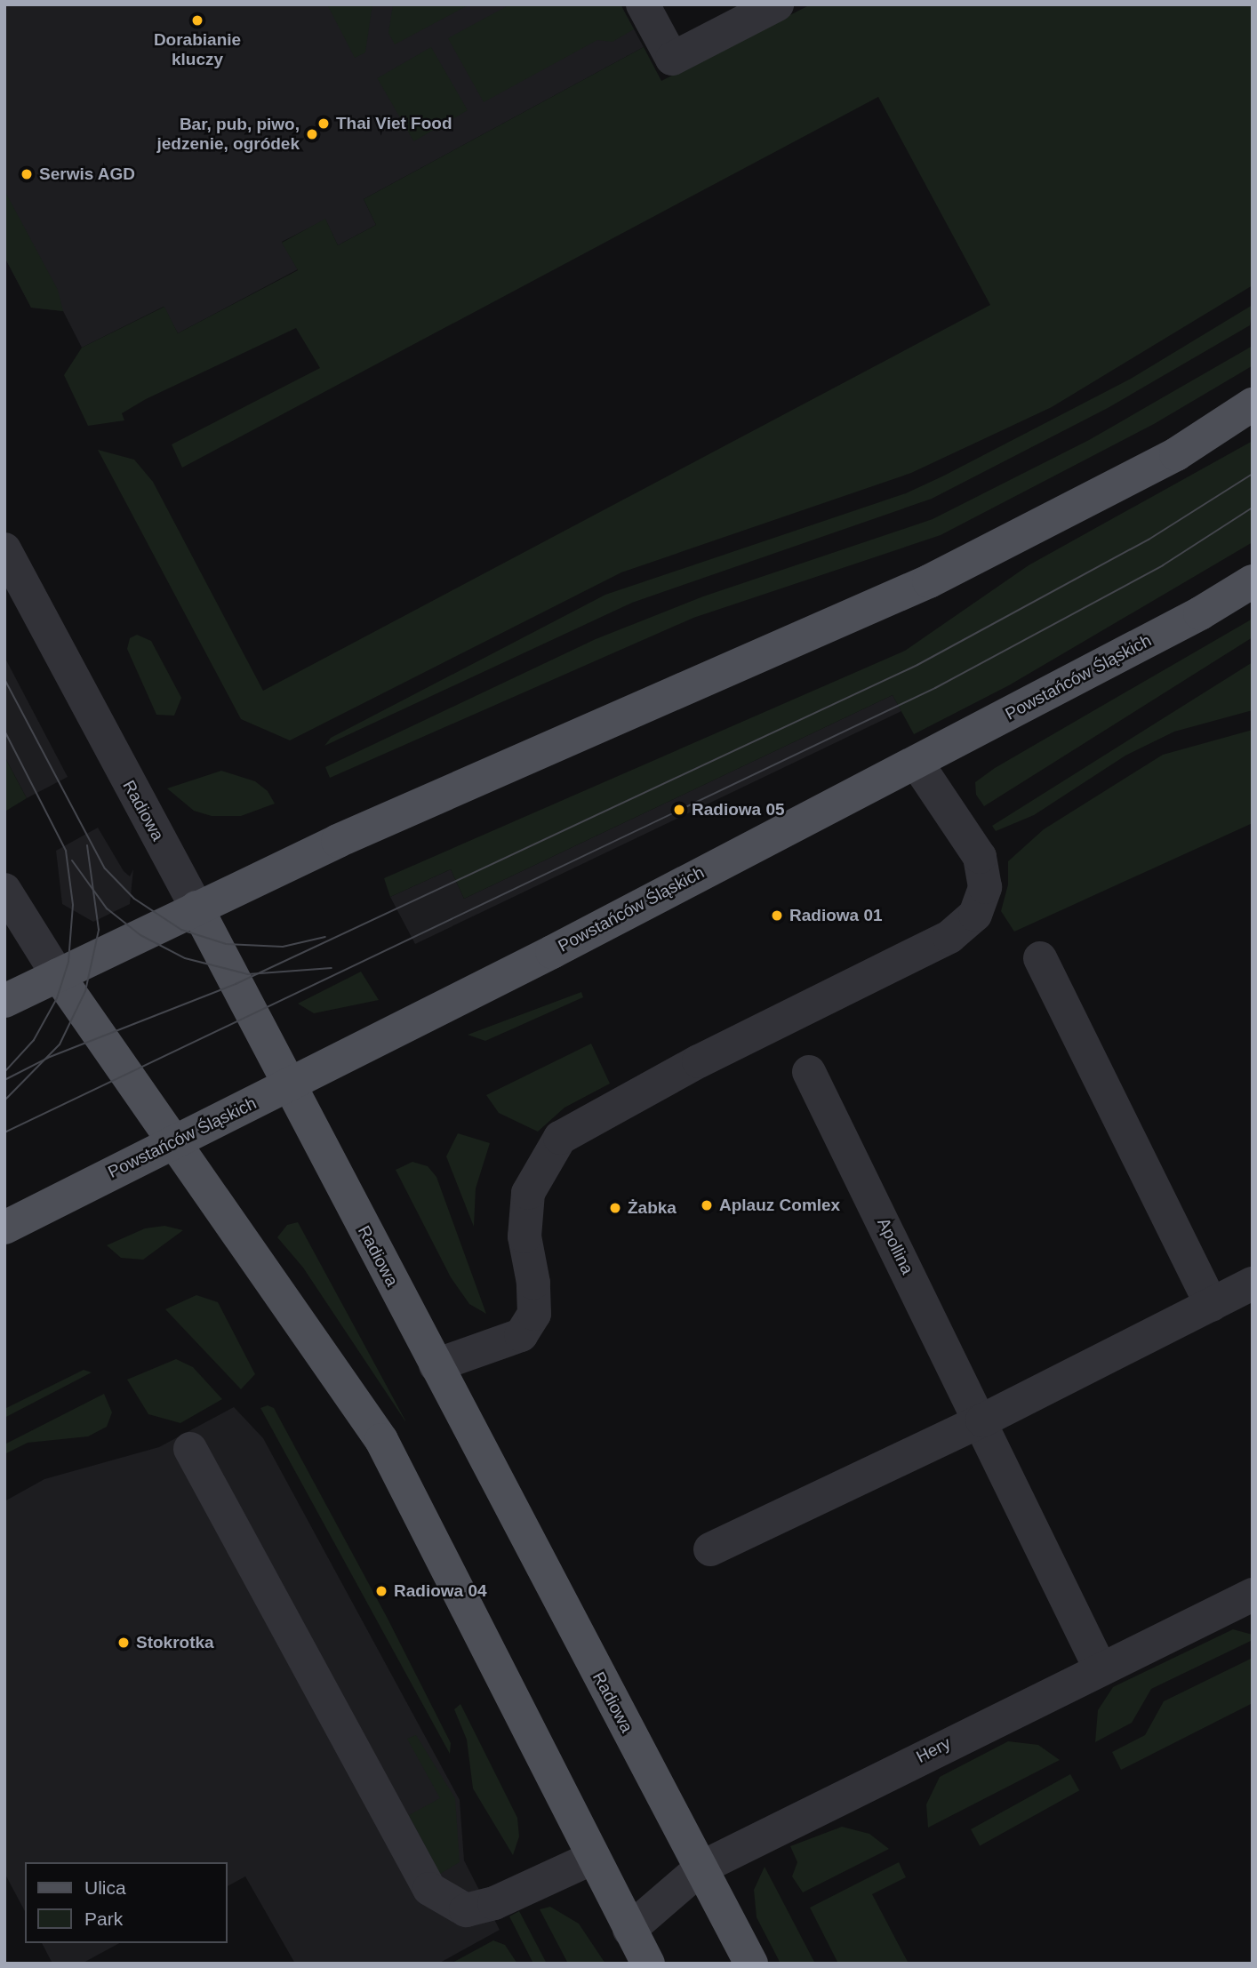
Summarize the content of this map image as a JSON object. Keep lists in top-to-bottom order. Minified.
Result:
{"streets":{"main road":["Powstańców Śląskich","Radiowa"],"street":["Apollina","Hery"]},"crossings":[["Powstańców Śląskich","Radiowa"],["Radiowa","Hery"],["Apollina","Hery"]],"places":["Dorabianie kluczy","Thai Viet Food","Bar, pub, piwo, jedzenie, ogródek","Serwis AGD","Radiowa 05","Radiowa 01","Aplauz Comlex","Żabka","Radiowa 04","Stokrotka"],"legend":["Ulica","Park"]}
